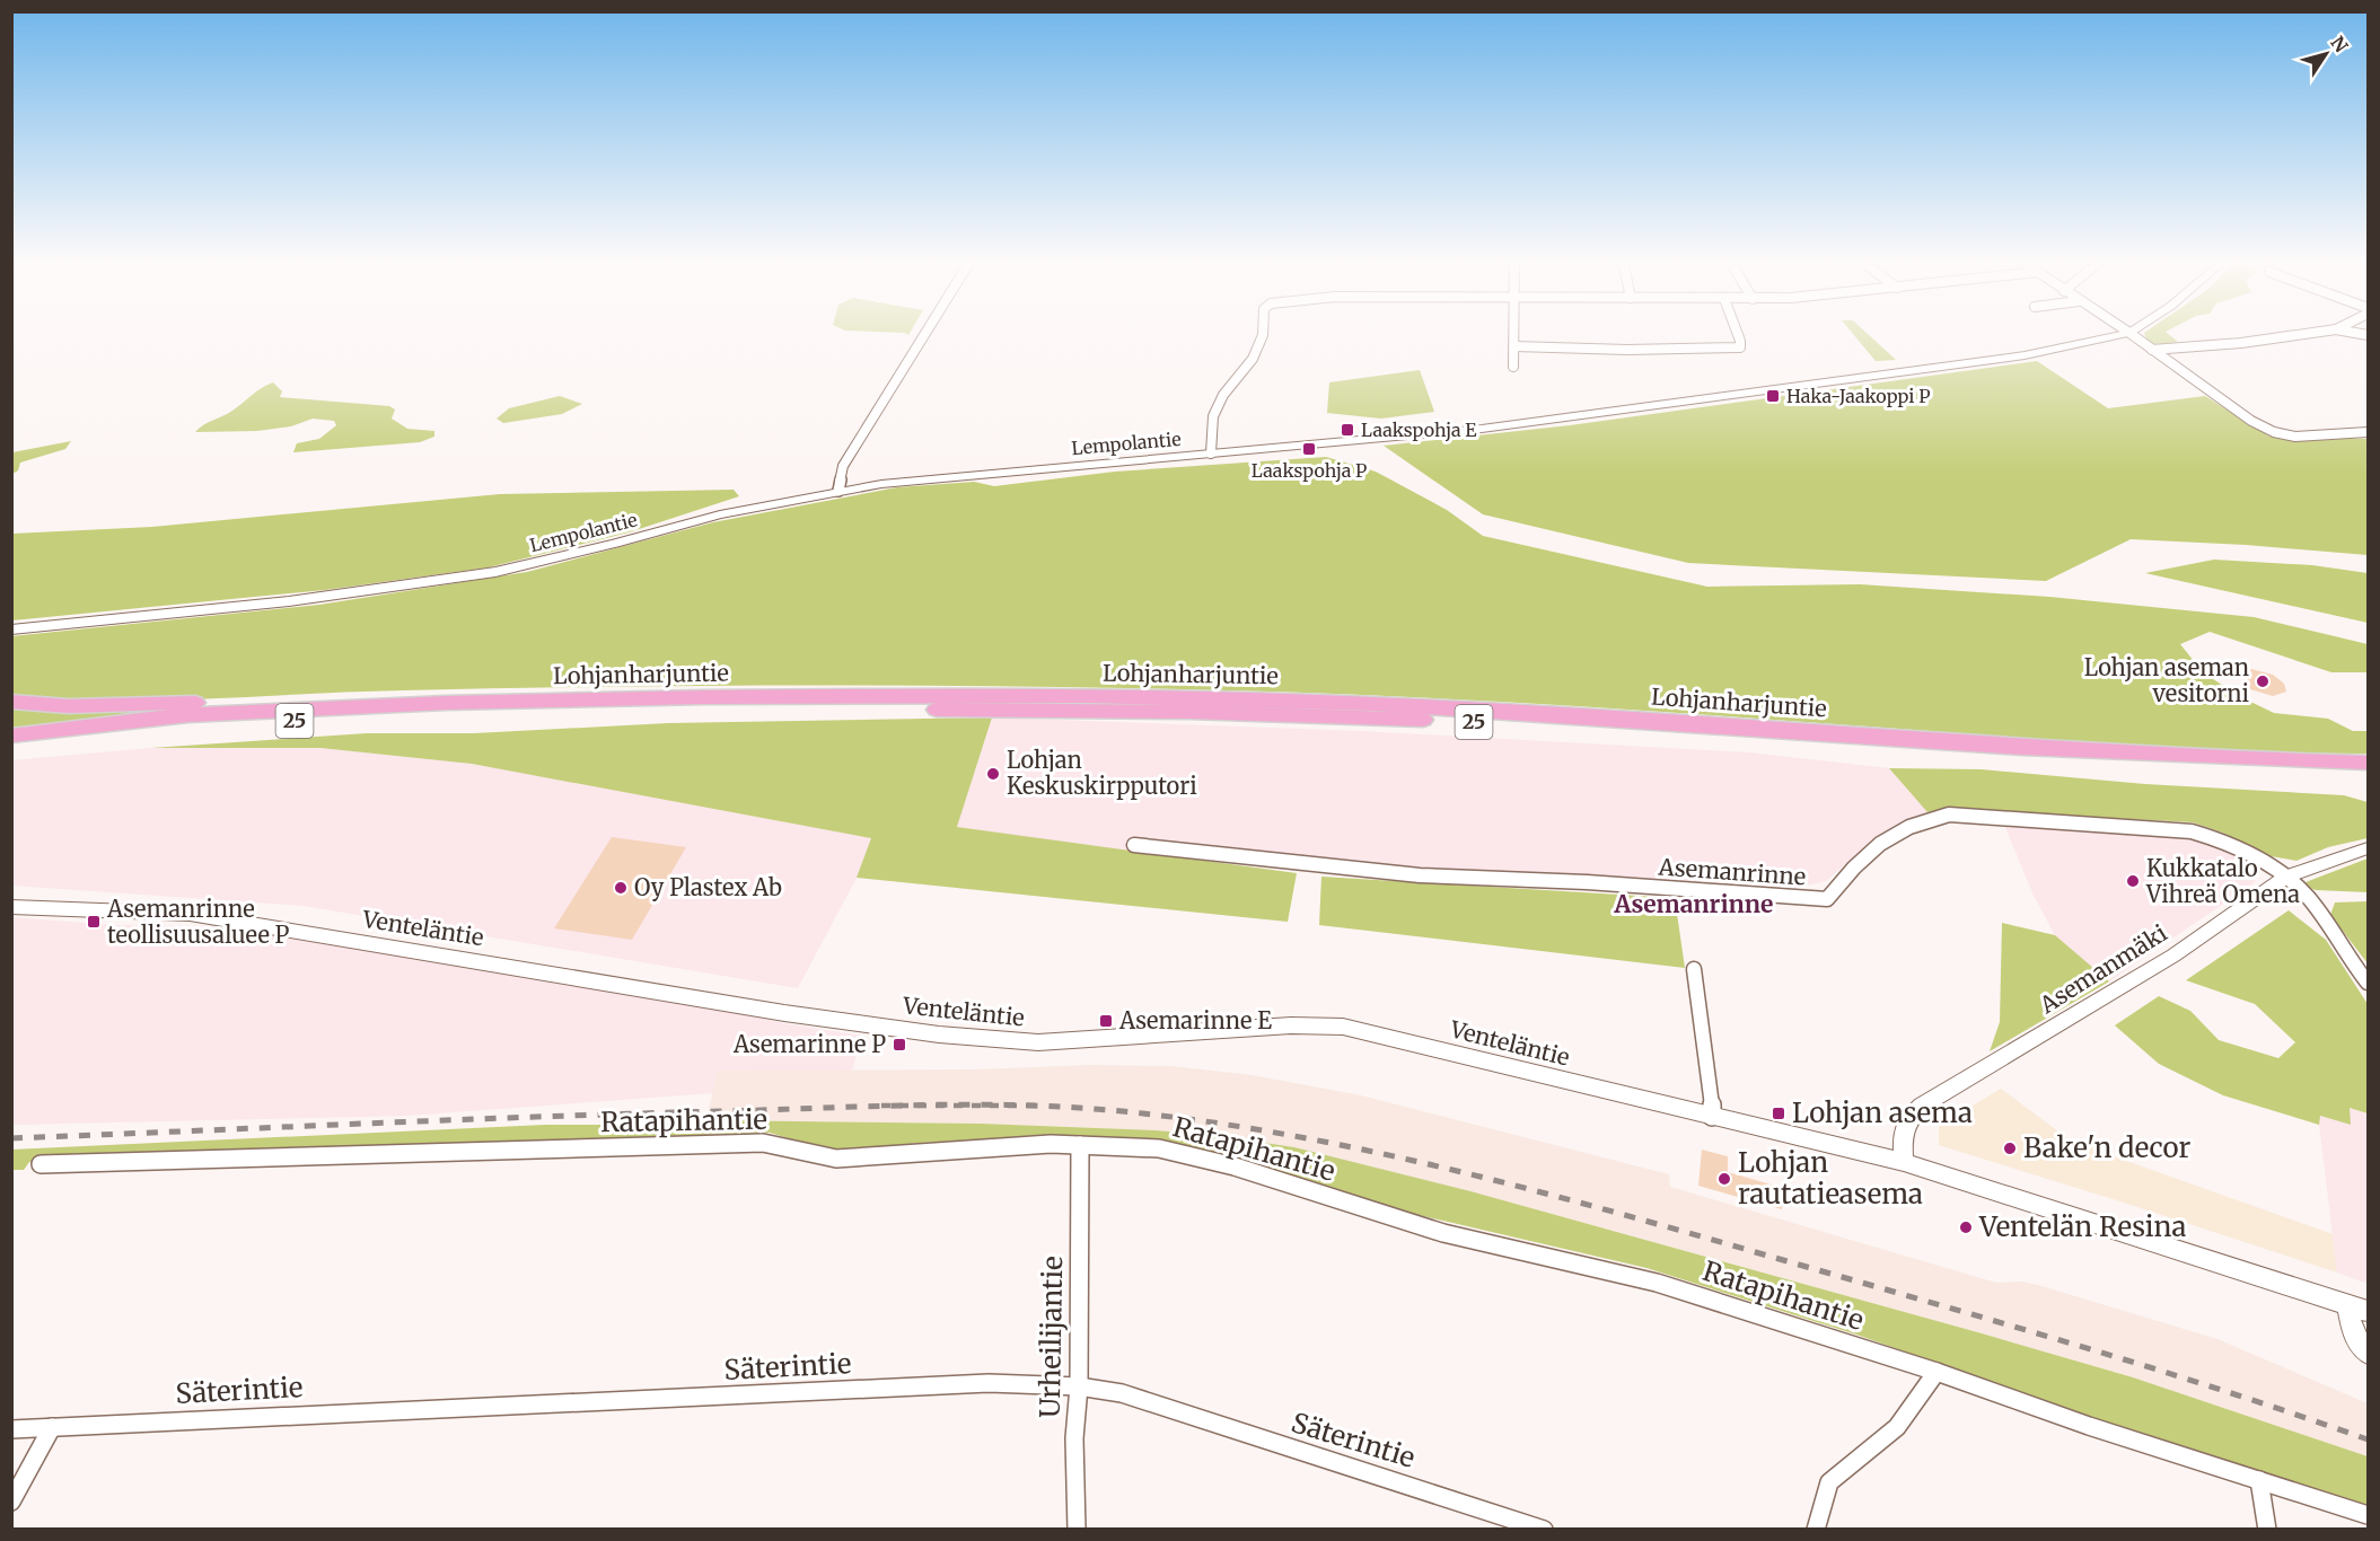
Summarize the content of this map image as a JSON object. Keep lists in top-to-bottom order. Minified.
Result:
{"streets":{"highway":["Lohjanharjuntie","25"],"street":["Lempolantie","Asemanrinne","Venteläntie","Asemanmäki","Ratapihantie","Urheilijantie","Säterintie"]},"crossings":[["Asemanrinne","Asemanmäki"],["Venteläntie","Asemanmäki"],["Ratapihantie","Urheilijantie"],["Urheilijantie","Säterintie"]],"districts":["Asemanrinne"],"places":{"transit":["Haka-Jaakoppi P","Laakspohja E","Laakspohja P","Asemanrinne teollisuusaluee P","Asemarinne E","Asemarinne P","Lohjan asema"],"other":["Lohjan aseman vesitorni","Lohjan Keskuskirpputori","Kukkatalo Vihreä Omena","Oy Plastex Ab","Bake'n decor","Lohjan rautatieasema","Ventelän Resina"]},"north":"top right"}
